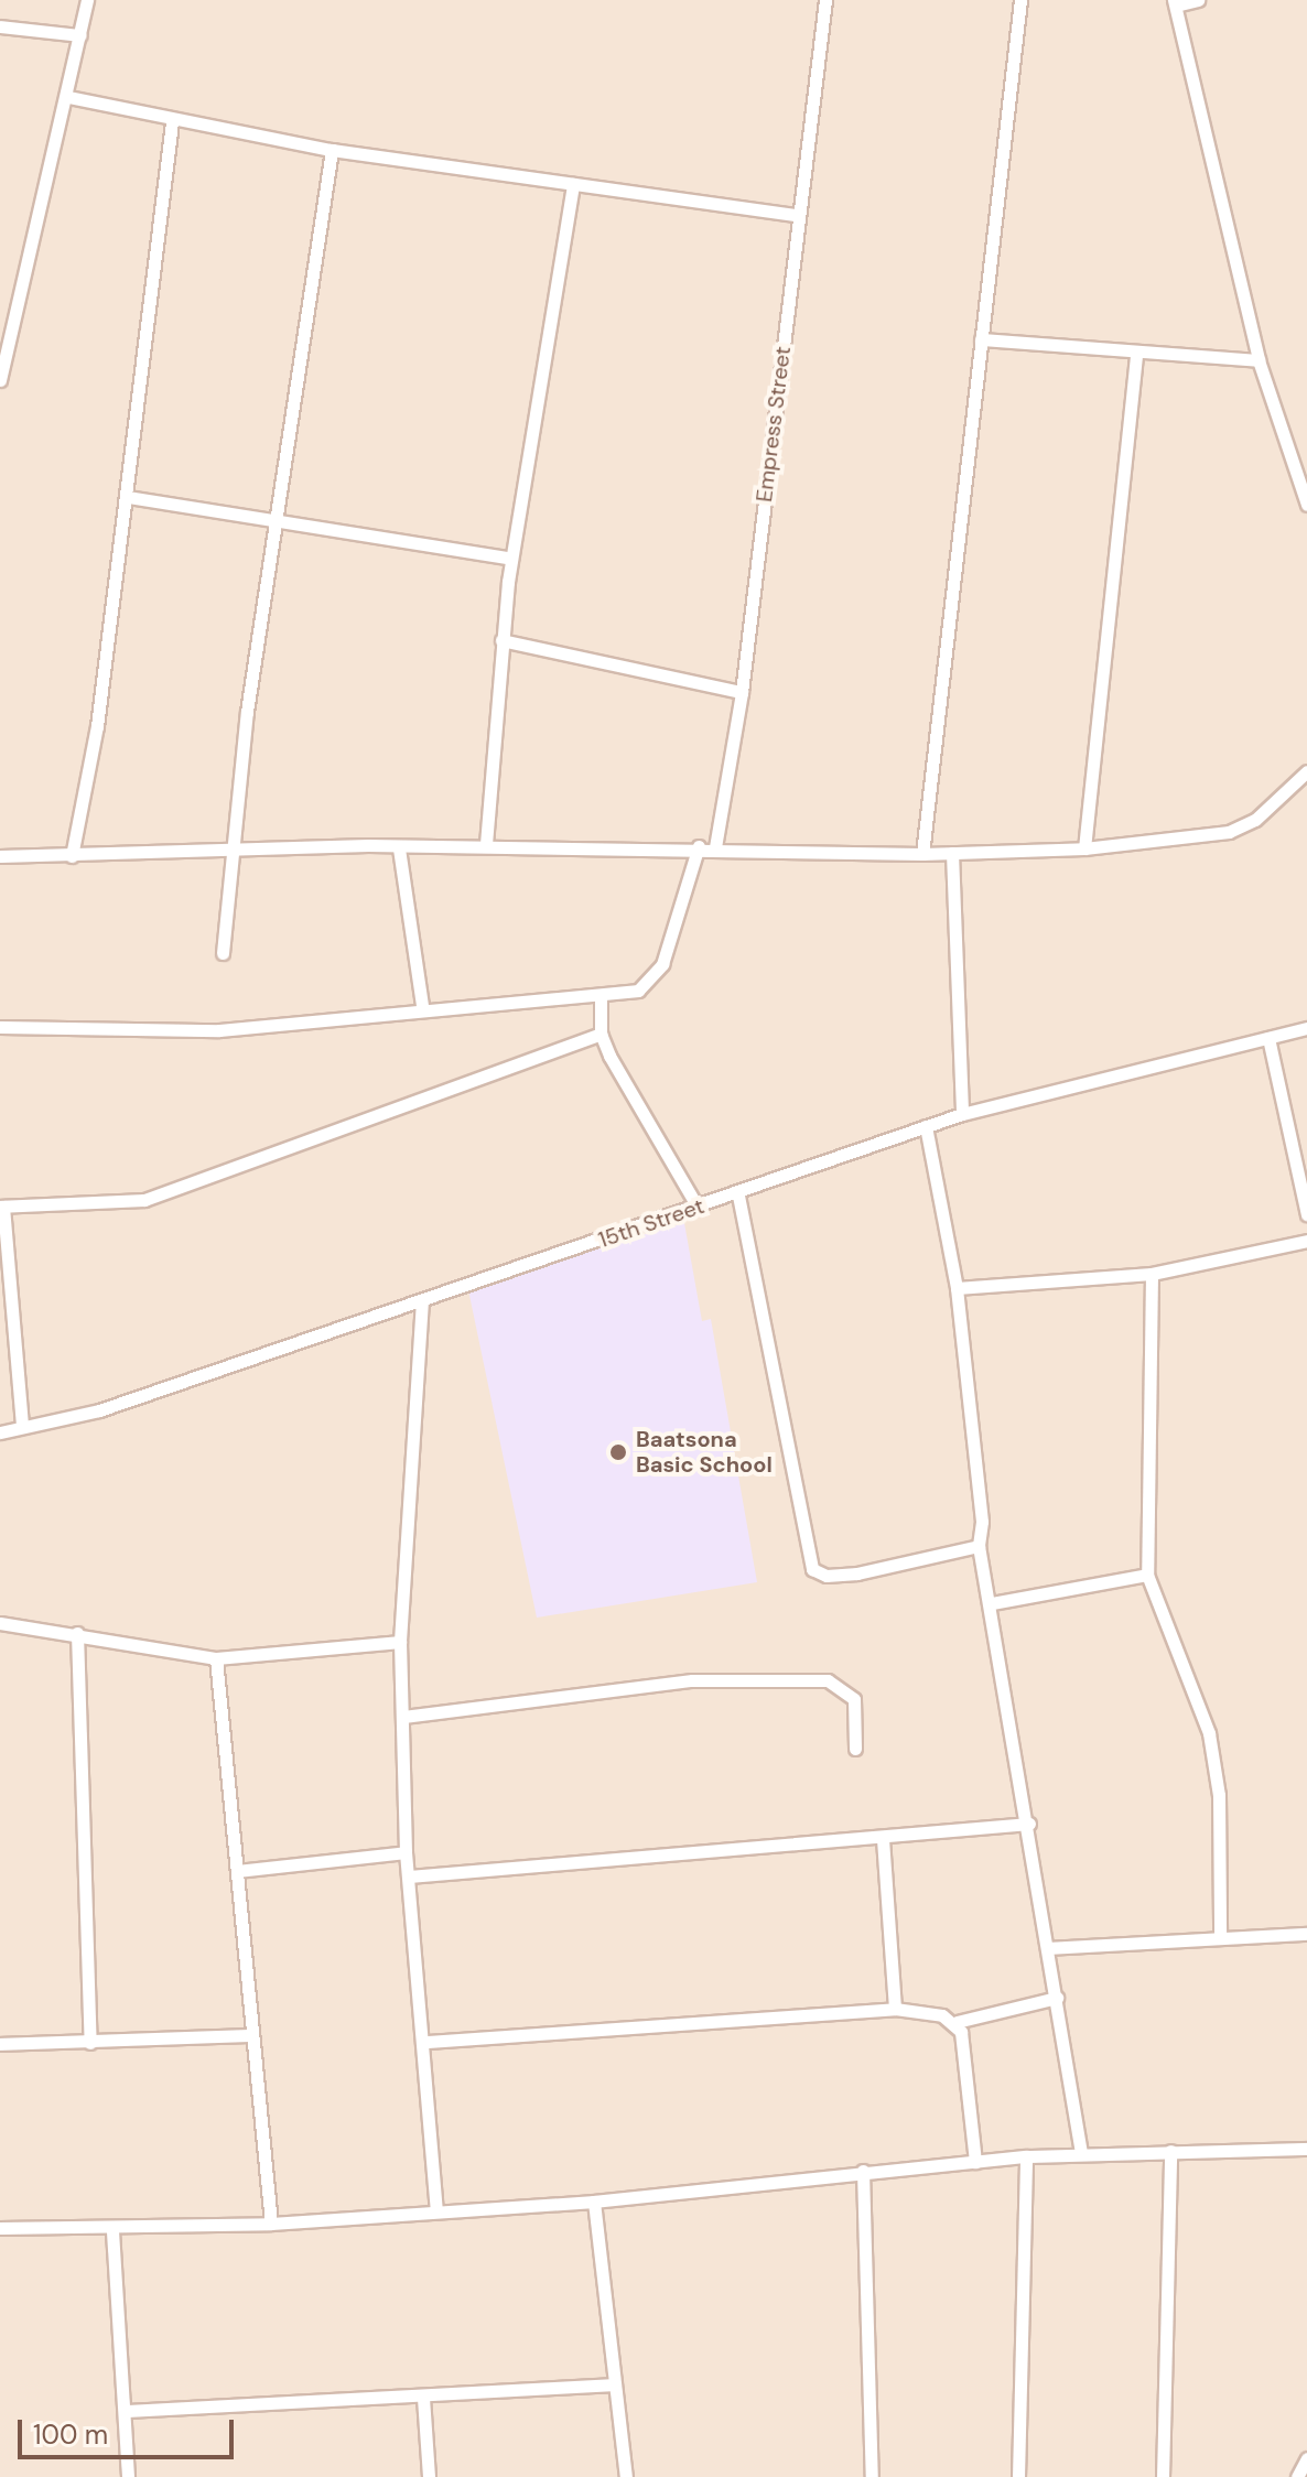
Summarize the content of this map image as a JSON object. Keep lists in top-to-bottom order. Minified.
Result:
{"streets":{"street":["Empress Street","15th Street"]},"places":["Baatsona Basic School"],"scale_bar":"100 m"}
